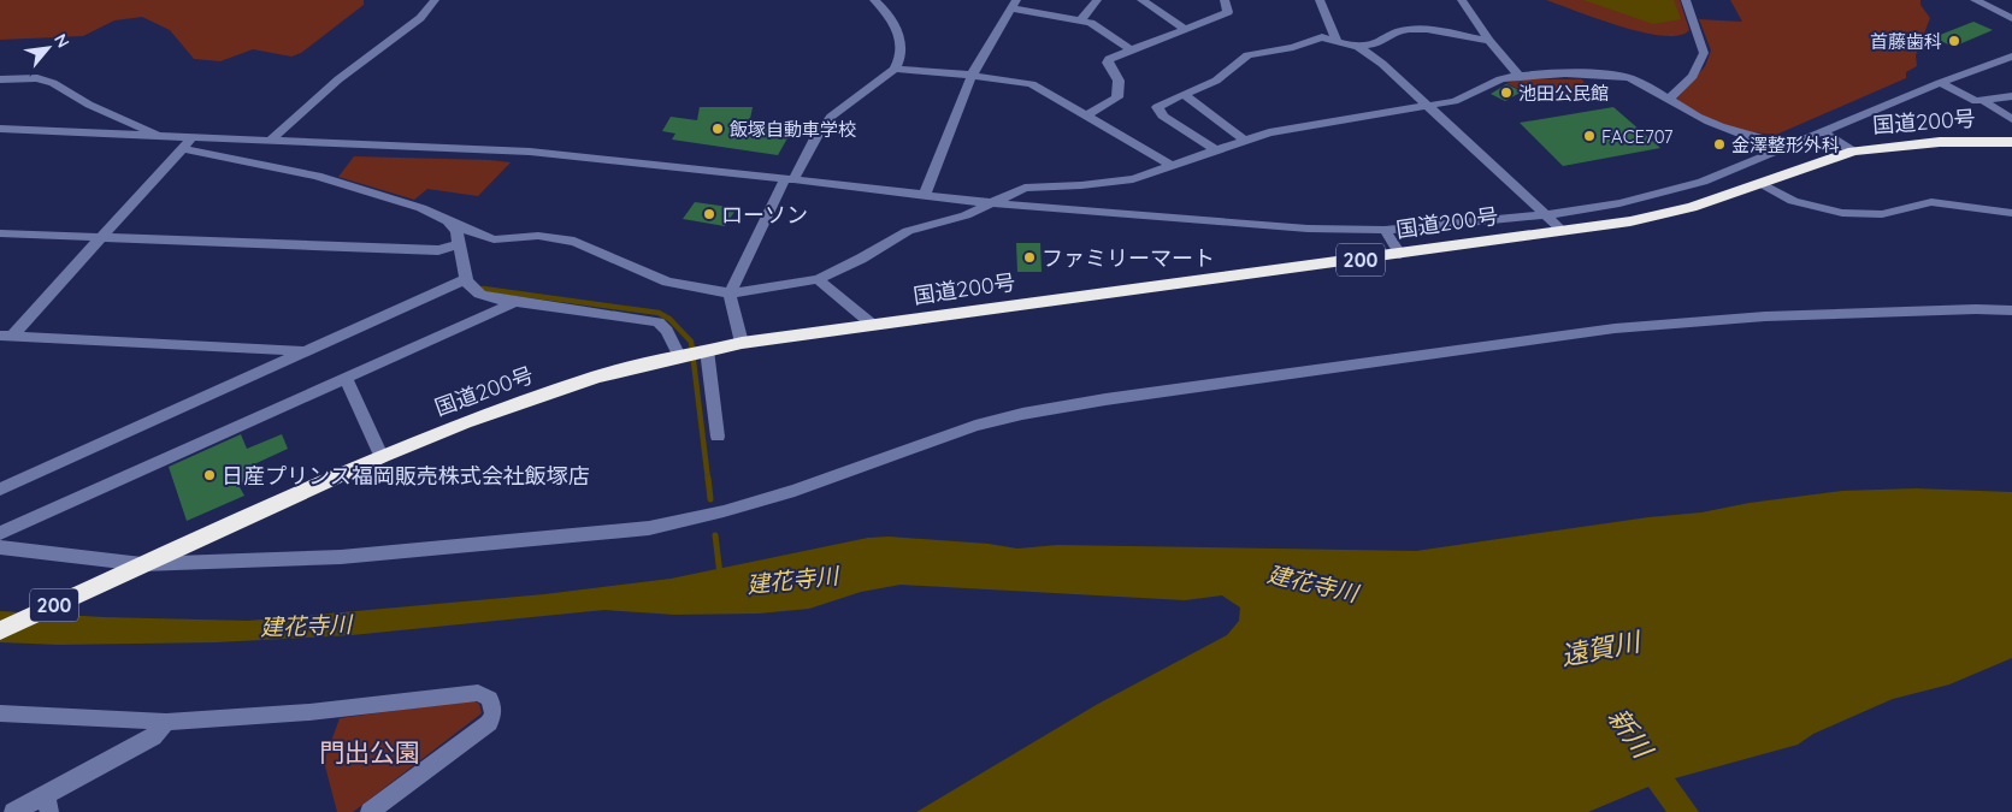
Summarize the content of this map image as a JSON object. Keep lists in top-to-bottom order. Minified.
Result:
{"streets":{"highway":["国道200号","200"]},"water":["建花寺川","遠賀川","新川"],"parks":["門出公園"],"places":["首藤歯科","池田公民館","飯塚自動車学校","FACE707","金澤整形外科","ローソン","ファミリーマート","日産プリンス福岡販売株式会社飯塚店"],"north":"top right"}
